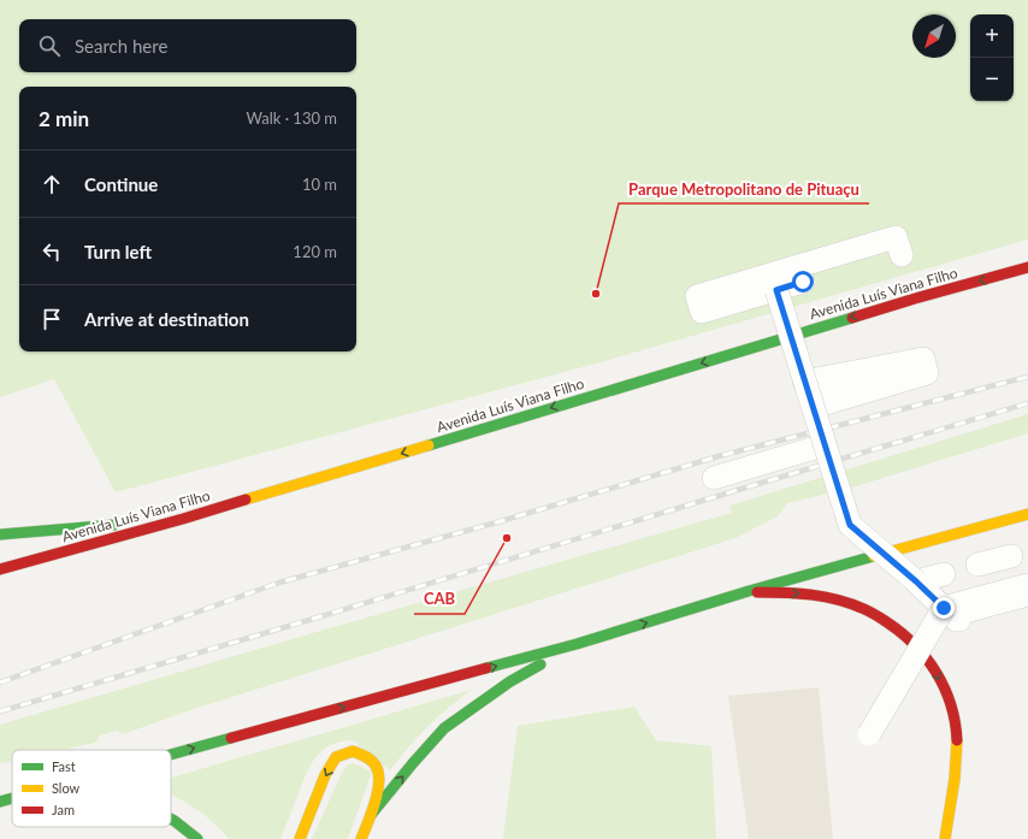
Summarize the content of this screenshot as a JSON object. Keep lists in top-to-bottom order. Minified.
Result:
{"streets":{"main road":["Avenida Luís Viana Filho"]},"one_way":["Avenida Luís Viana Filho"],"places":["Parque Metropolitano de Pituaçu","CAB"],"legend":["Fast","Slow","Jam"],"north":"bottom left","page":{"map_buttons":["+","−"],"search":"Search here","heading":["2 min","Walk · 130 m"],"list":[["Continue","10 m"],["Turn left","120 m"],"Arrive at destination"]}}
